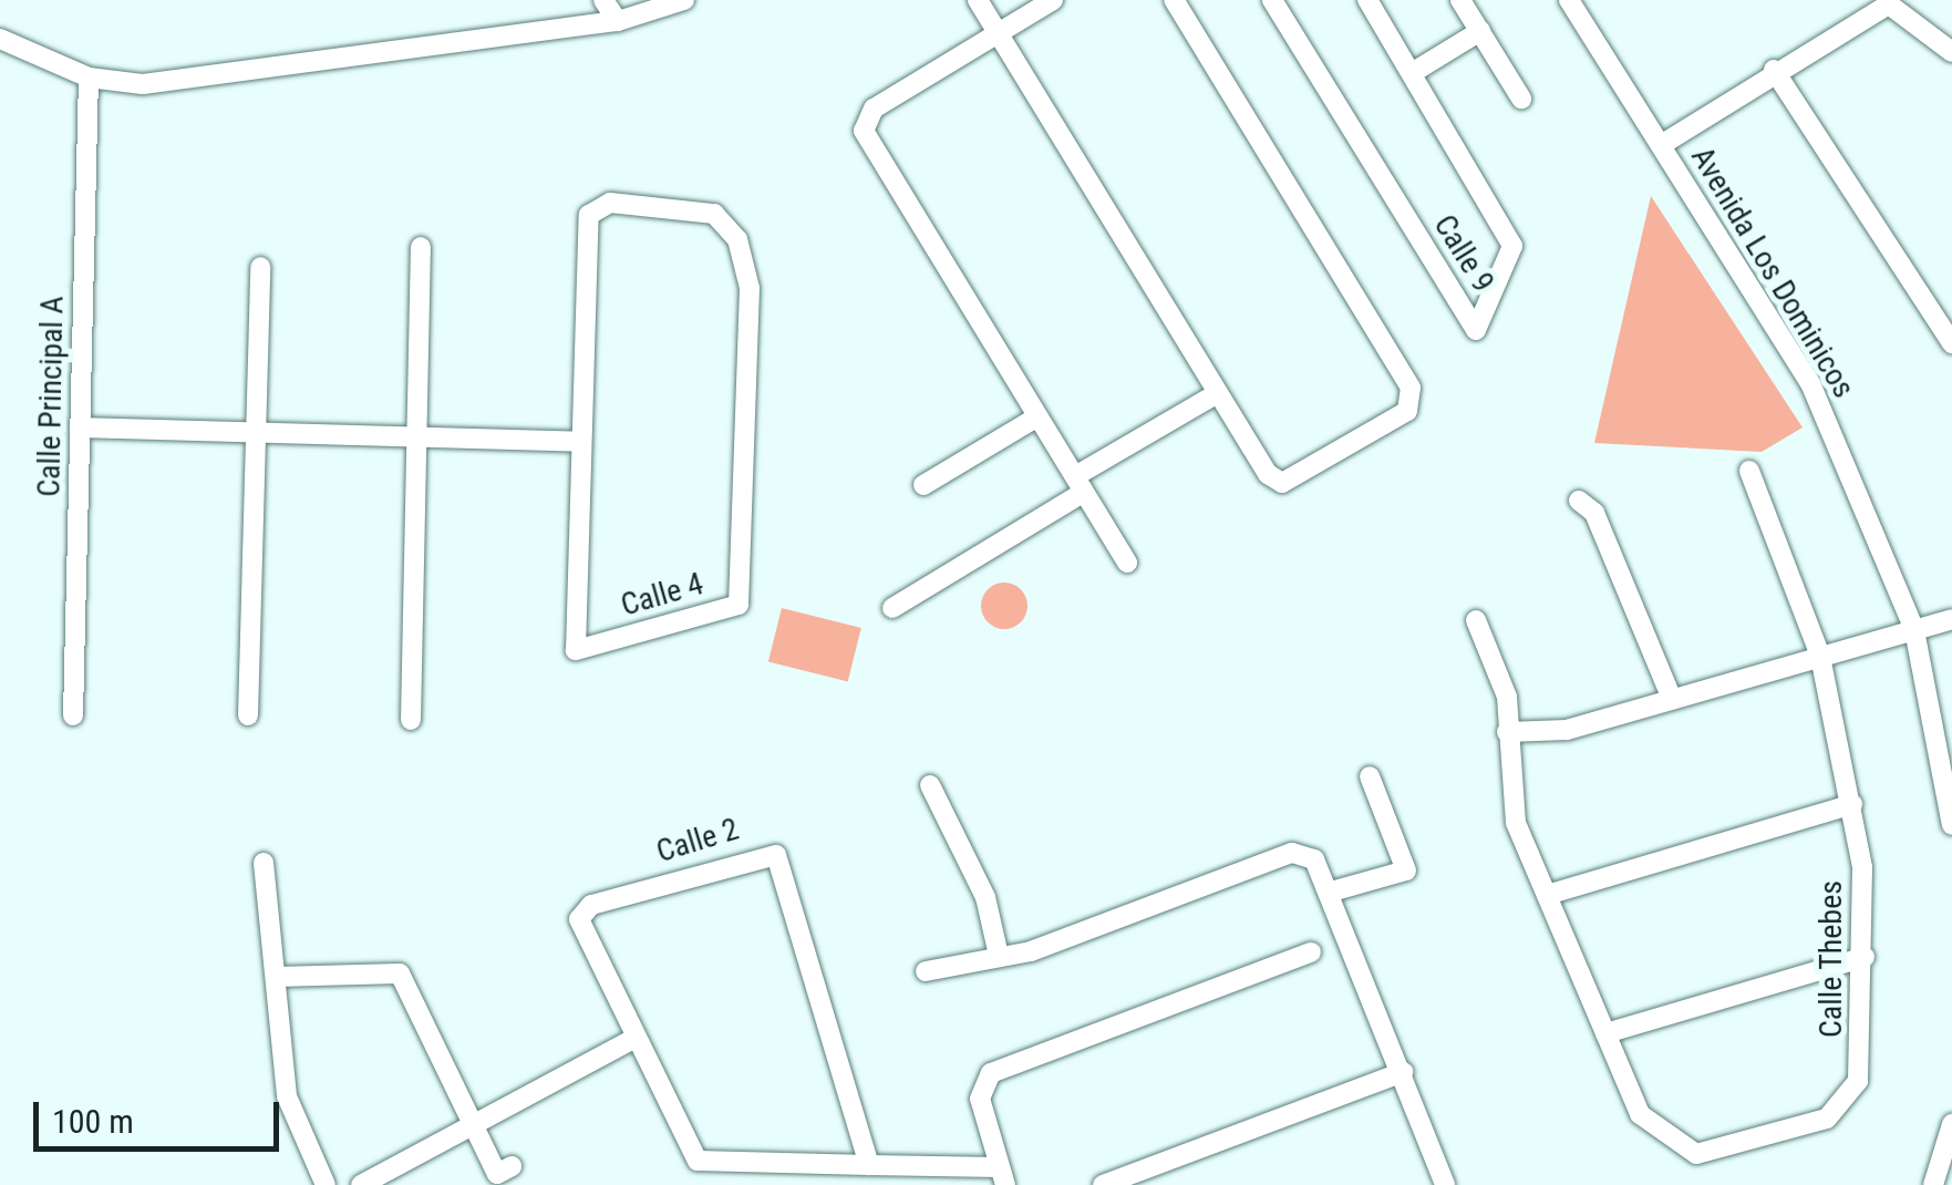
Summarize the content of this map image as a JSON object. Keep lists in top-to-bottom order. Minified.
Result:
{"streets":{"street":["Calle 9","Avenida Los Dominicos","Calle Principal A","Calle 4","Calle 2","Calle Thebes"]},"scale_bar":"100 m"}
